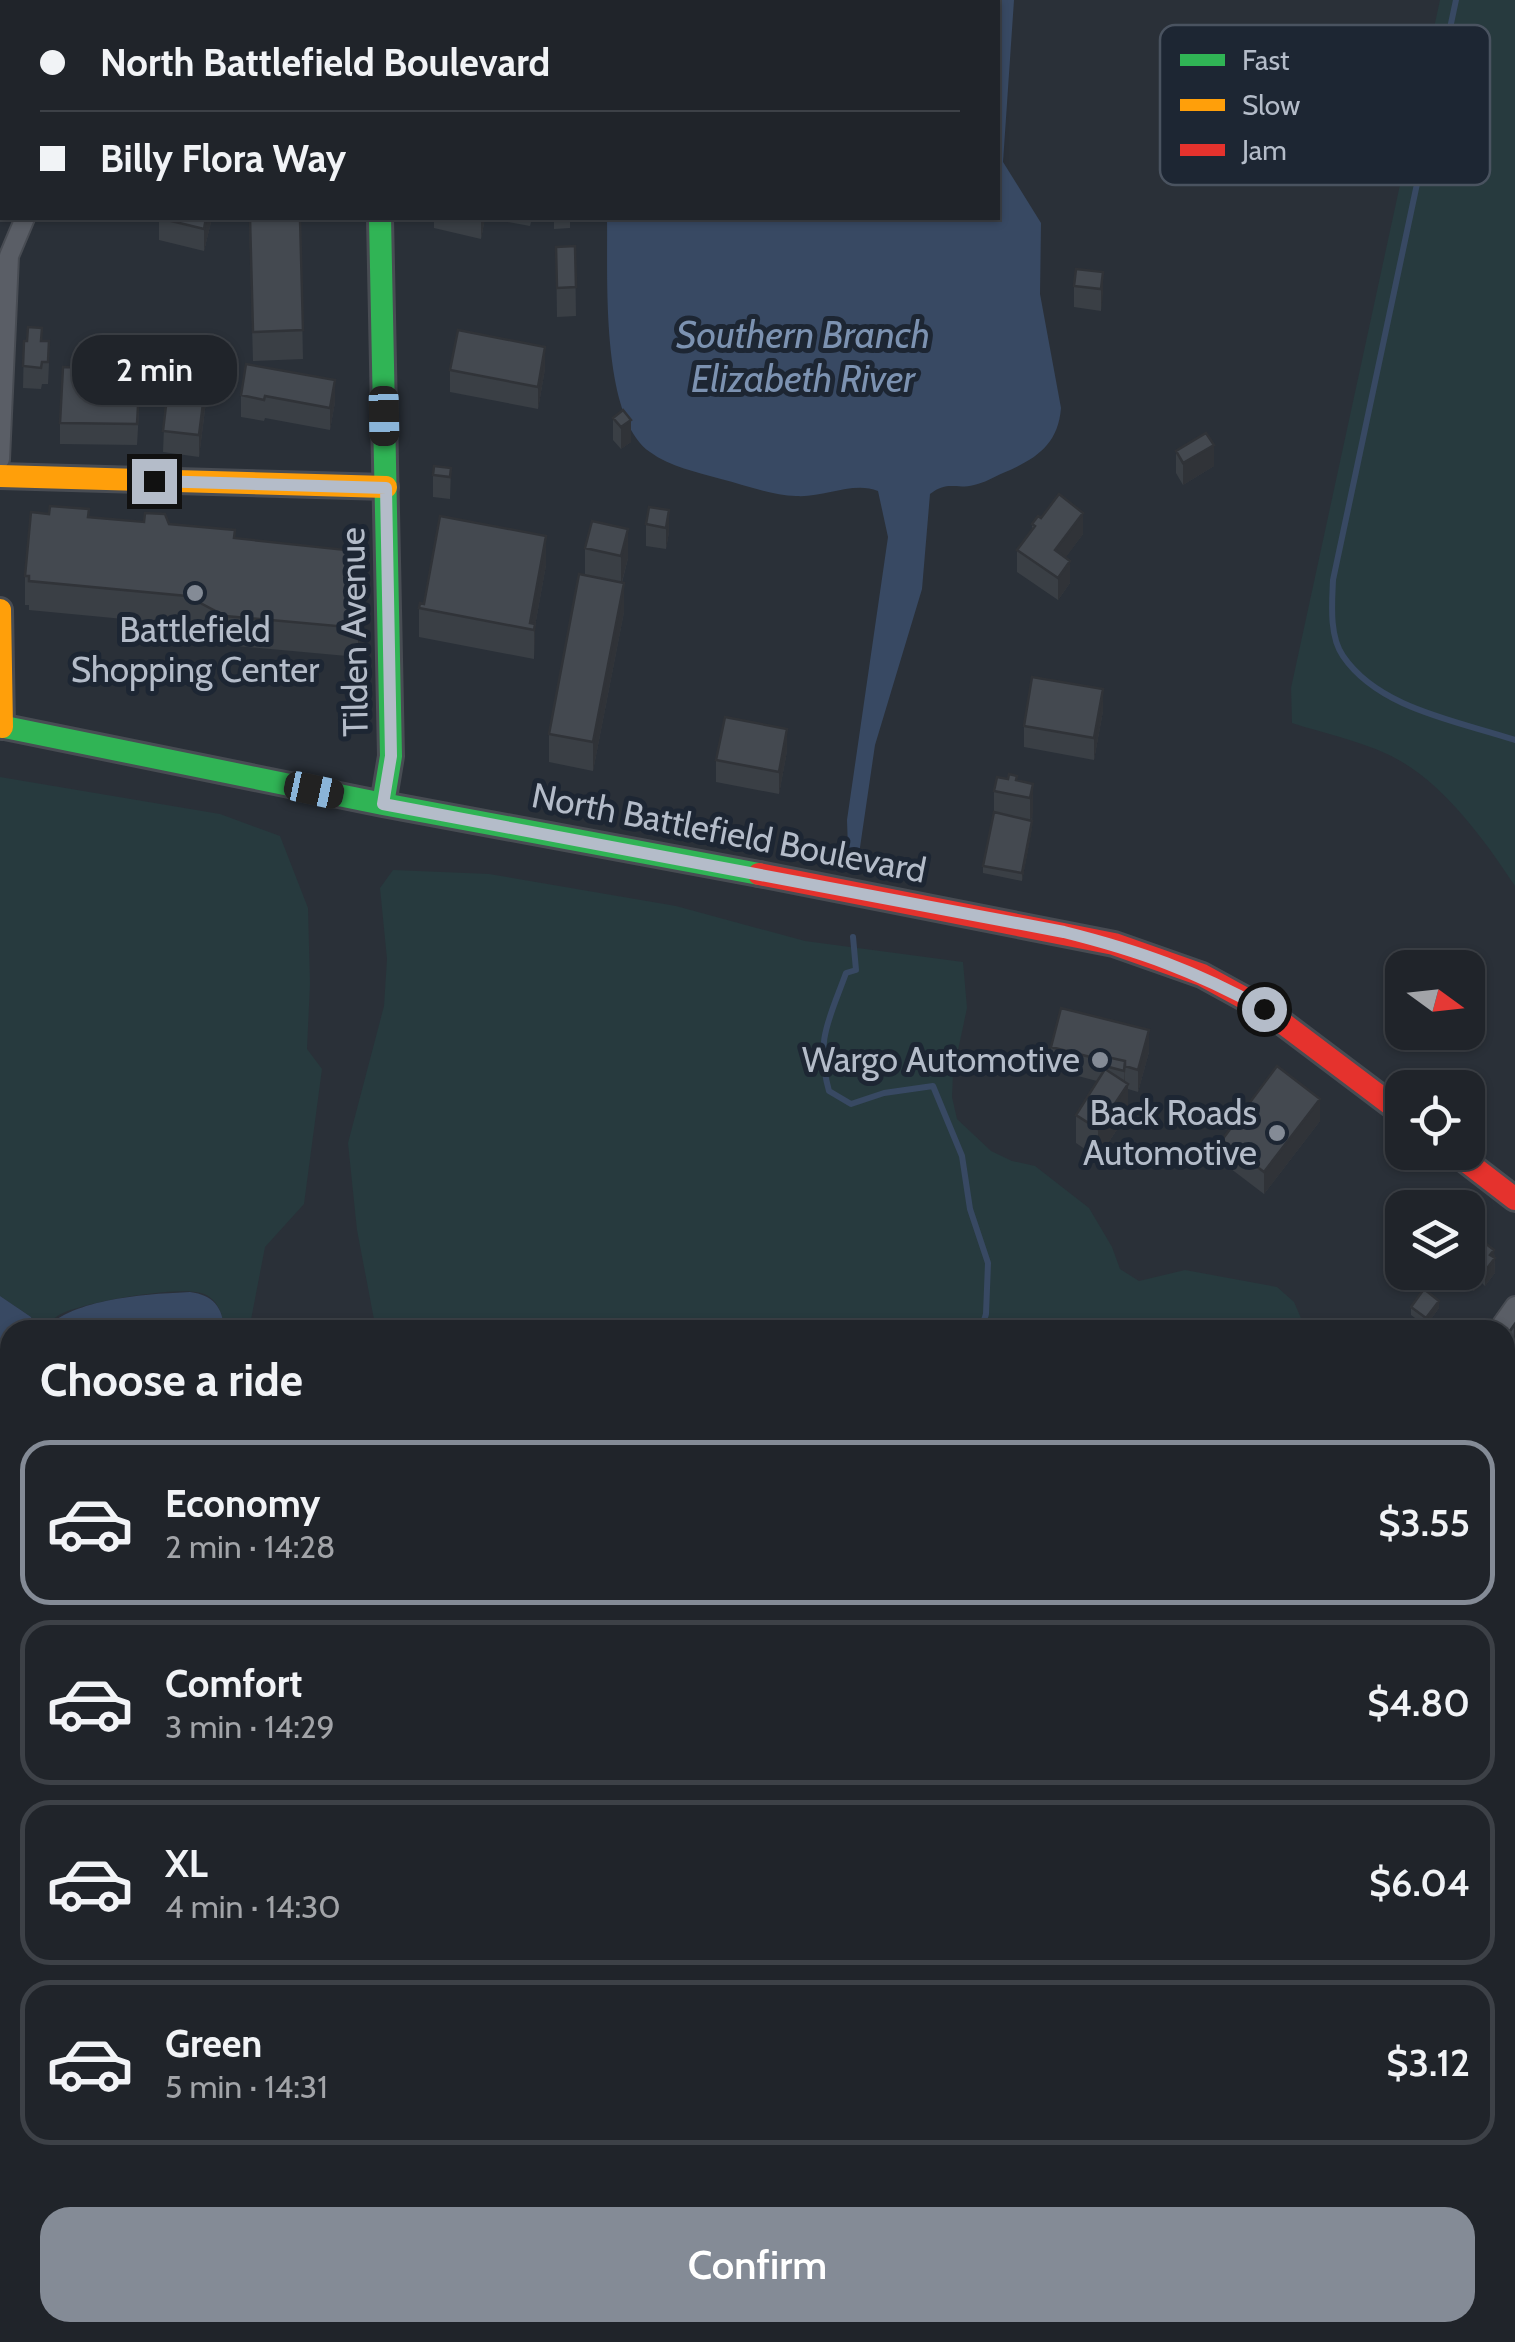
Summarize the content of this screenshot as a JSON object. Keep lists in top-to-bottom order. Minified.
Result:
{"streets":{"main road":["Tilden Avenue","North Battlefield Boulevard"]},"crossings":[["Tilden Avenue","North Battlefield Boulevard"]],"water":["Southern Branch Elizabeth River"],"places":["Battlefield Shopping Center","Wargo Automotive","Back Roads Automotive"],"legend":["Fast","Slow","Jam"],"north":"right","page":{"banner":["North Battlefield Boulevard","Billy Flora Way"],"bubble":"2 min","heading":"Choose a ride","list":[{"name":"Economy","note":"2 min · 14:28","value":"$3.55"},{"name":"Comfort","note":"3 min · 14:29","value":"$4.80"},{"name":"XL","note":"4 min · 14:30","value":"$6.04"},{"name":"Green","note":"5 min · 14:31","value":"$3.12"}],"buttons":"Confirm"}}
